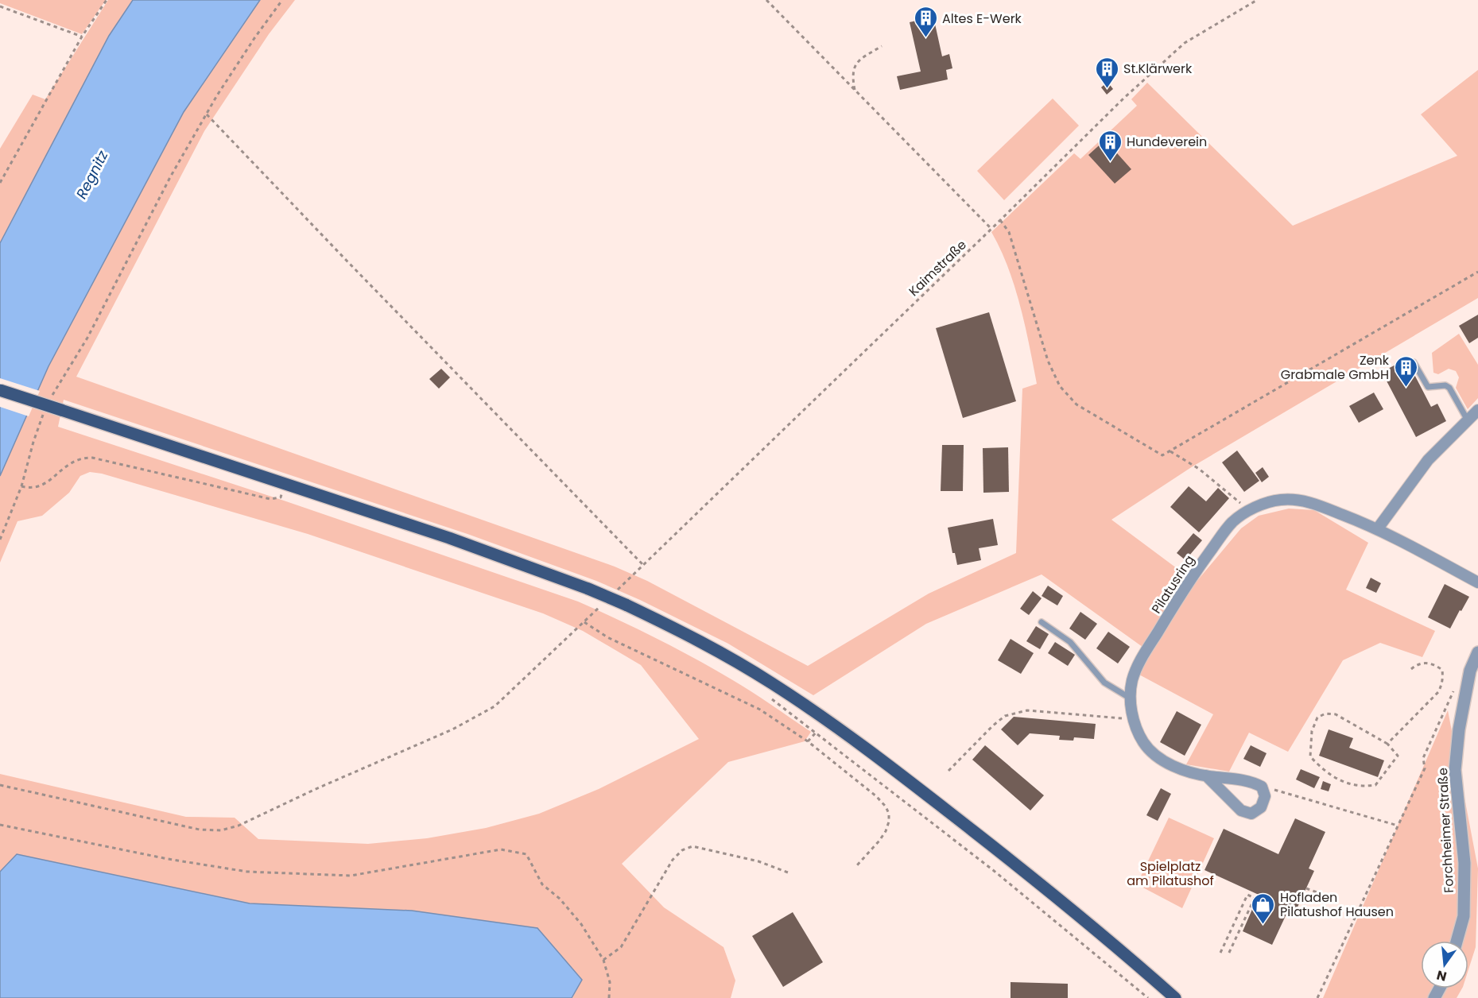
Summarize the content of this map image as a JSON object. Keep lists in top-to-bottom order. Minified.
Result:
{"streets":{"street":["Pilatusring","Forchheimer Straße"],"path":["Kaimstraße"]},"water":["Regnitz"],"parks":["Spielplatz am Pilatushof"],"places":{"building":["Altes E-Werk","St.Klärwerk","Hundeverein","Zenk Grabmale GmbH"],"shop":["Hofladen Pilatushof Hausen"]},"north":"bottom"}
